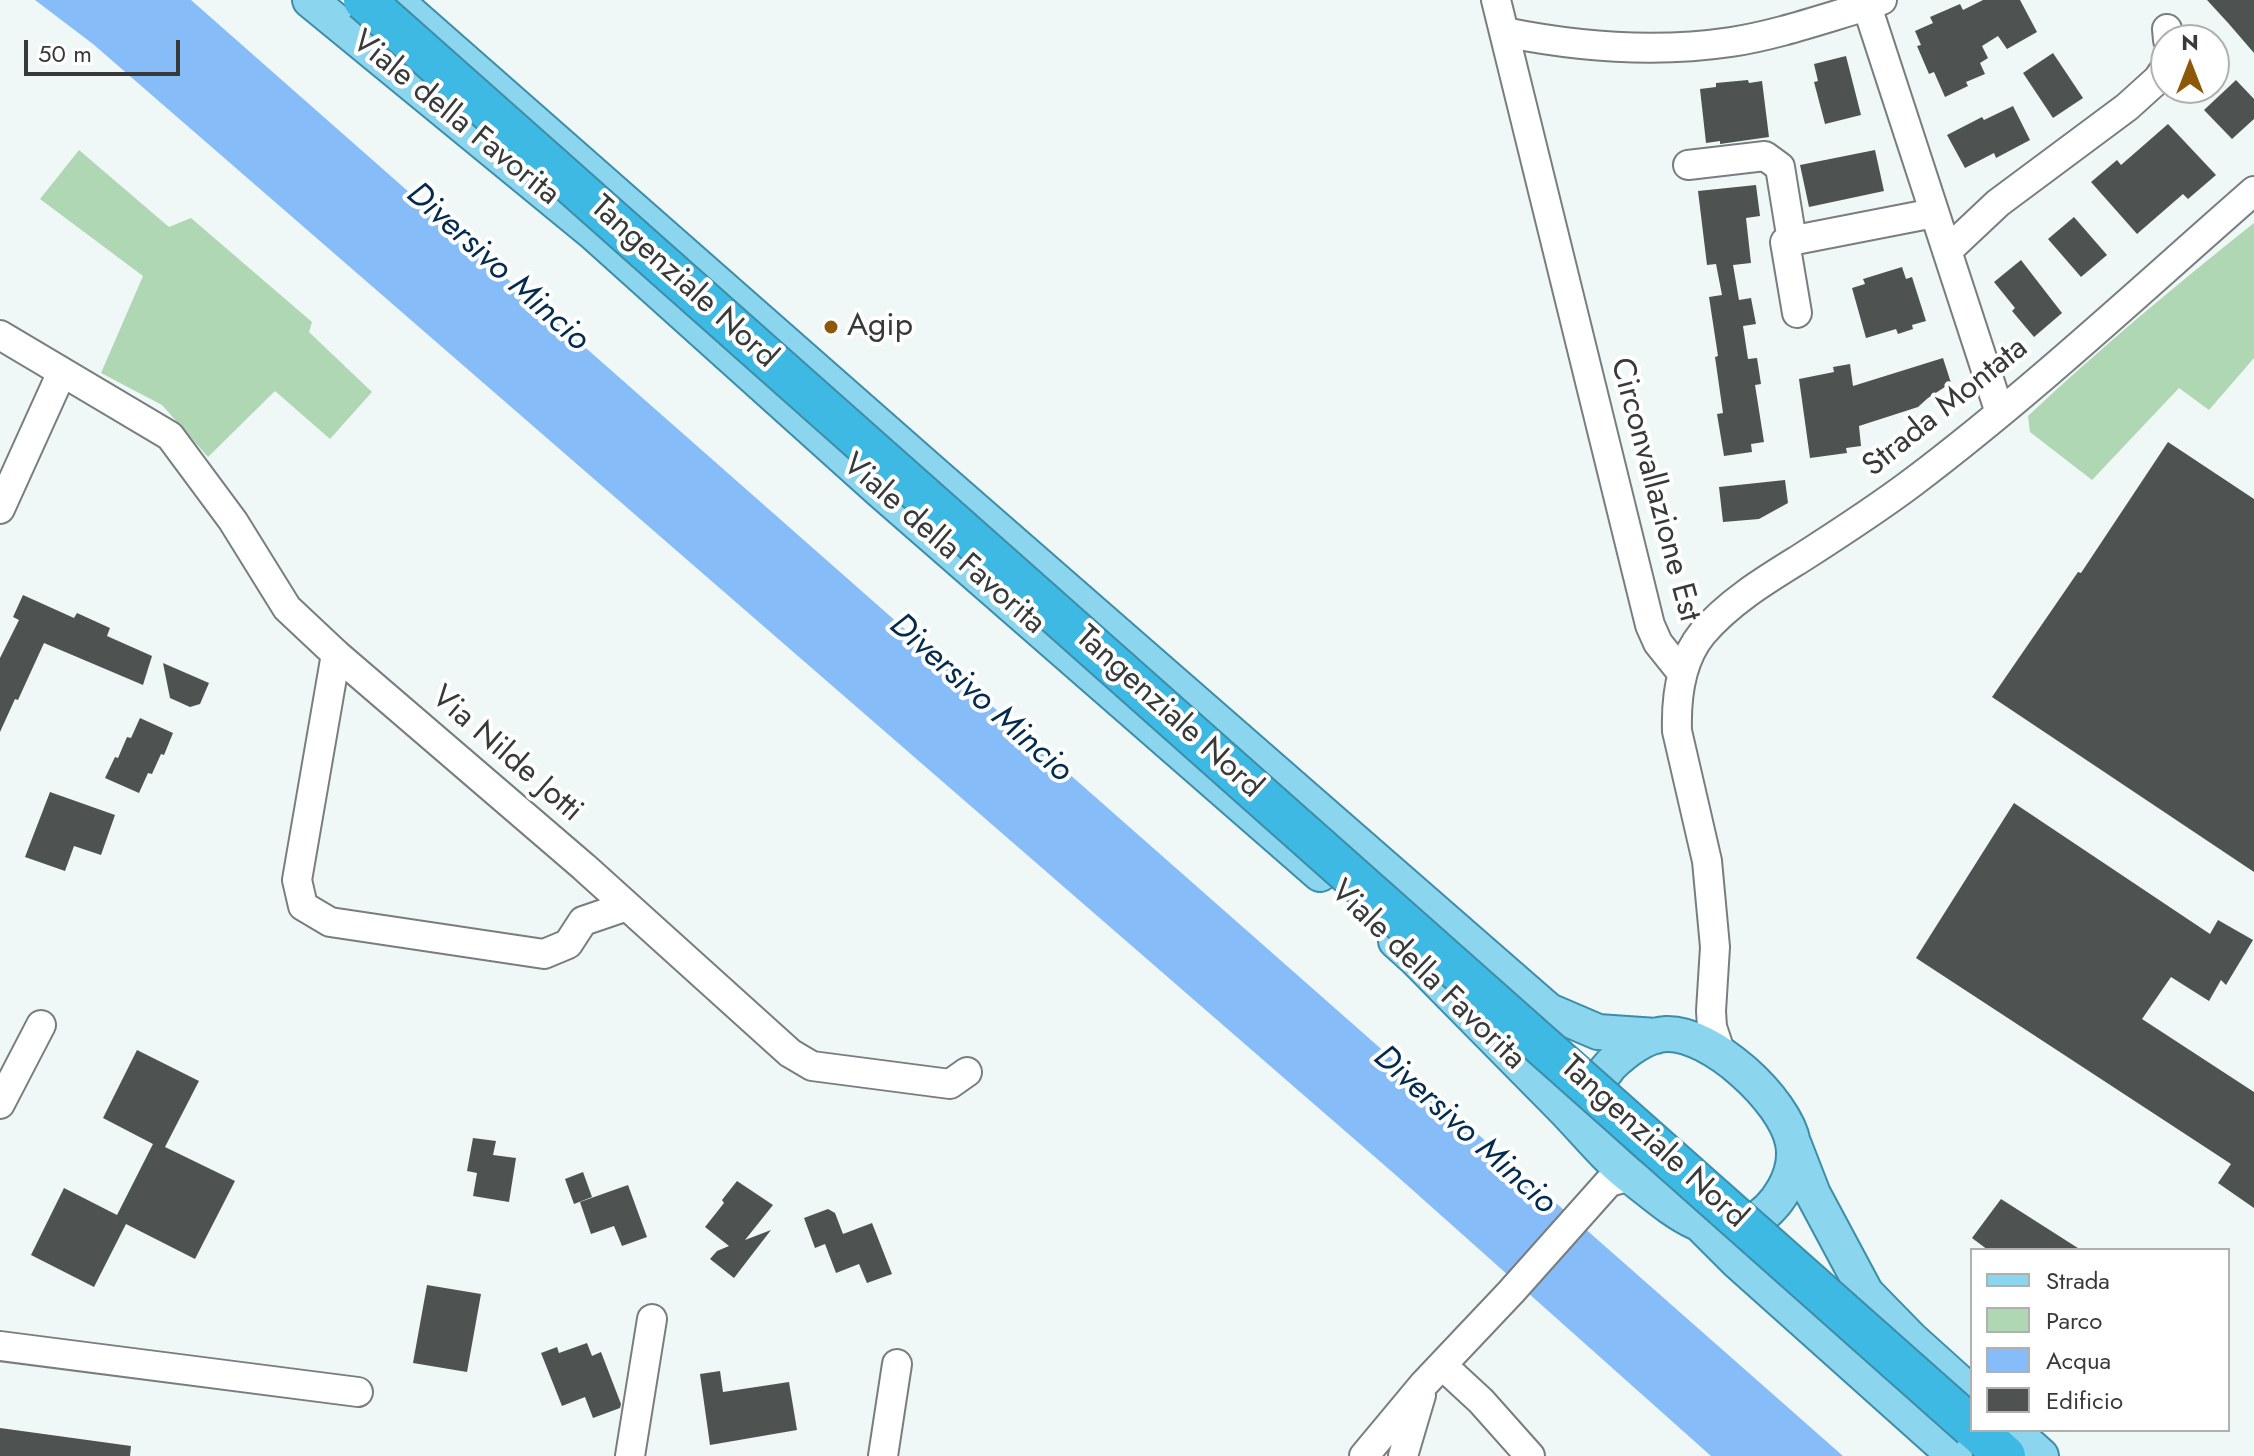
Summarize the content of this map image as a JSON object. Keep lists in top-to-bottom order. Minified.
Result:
{"streets":{"highway":["Tangenziale Nord"],"main road":["Viale della Favorita"],"street":["Strada Montata","Circonvallazione Est","Via Nilde Jotti"]},"crossings":[["Strada Montata","Circonvallazione Est"]],"water":["Diversivo Mincio"],"places":["Agip"],"legend":["Strada","Parco","Acqua","Edificio"],"scale_bar":"50 m","north":"top"}
